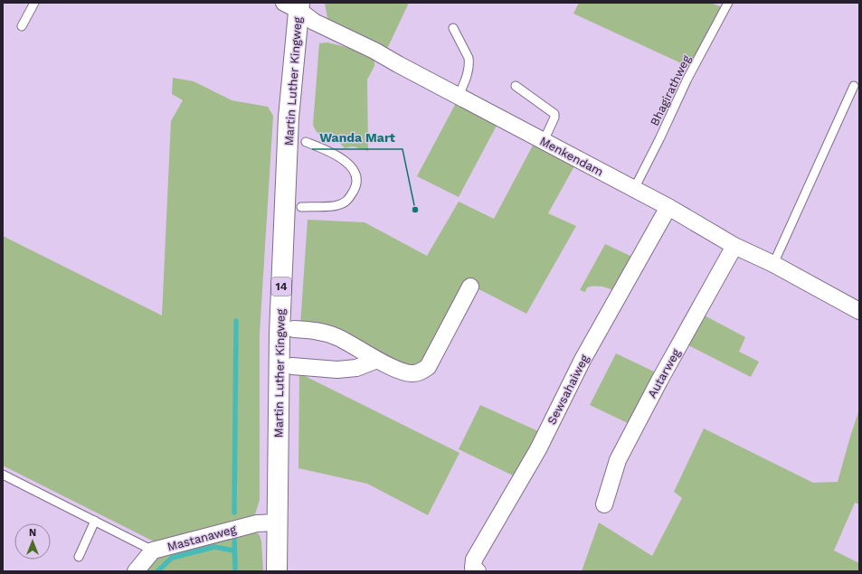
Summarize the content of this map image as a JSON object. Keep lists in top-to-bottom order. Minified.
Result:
{"streets":{"main road":["Martin Luther Kingweg","14"],"street":["Menkendam","Autarweg","Sewsahaiweg","Mastanaweg"],"lane":["Bhagirathweg"]},"crossings":[["Martin Luther Kingweg","Menkendam"],["Martin Luther Kingweg","Mastanaweg"],["Bhagirathweg","Menkendam"],["Menkendam","Autarweg"],["Menkendam","Sewsahaiweg"]],"places":["Wanda Mart"],"north":"top"}
